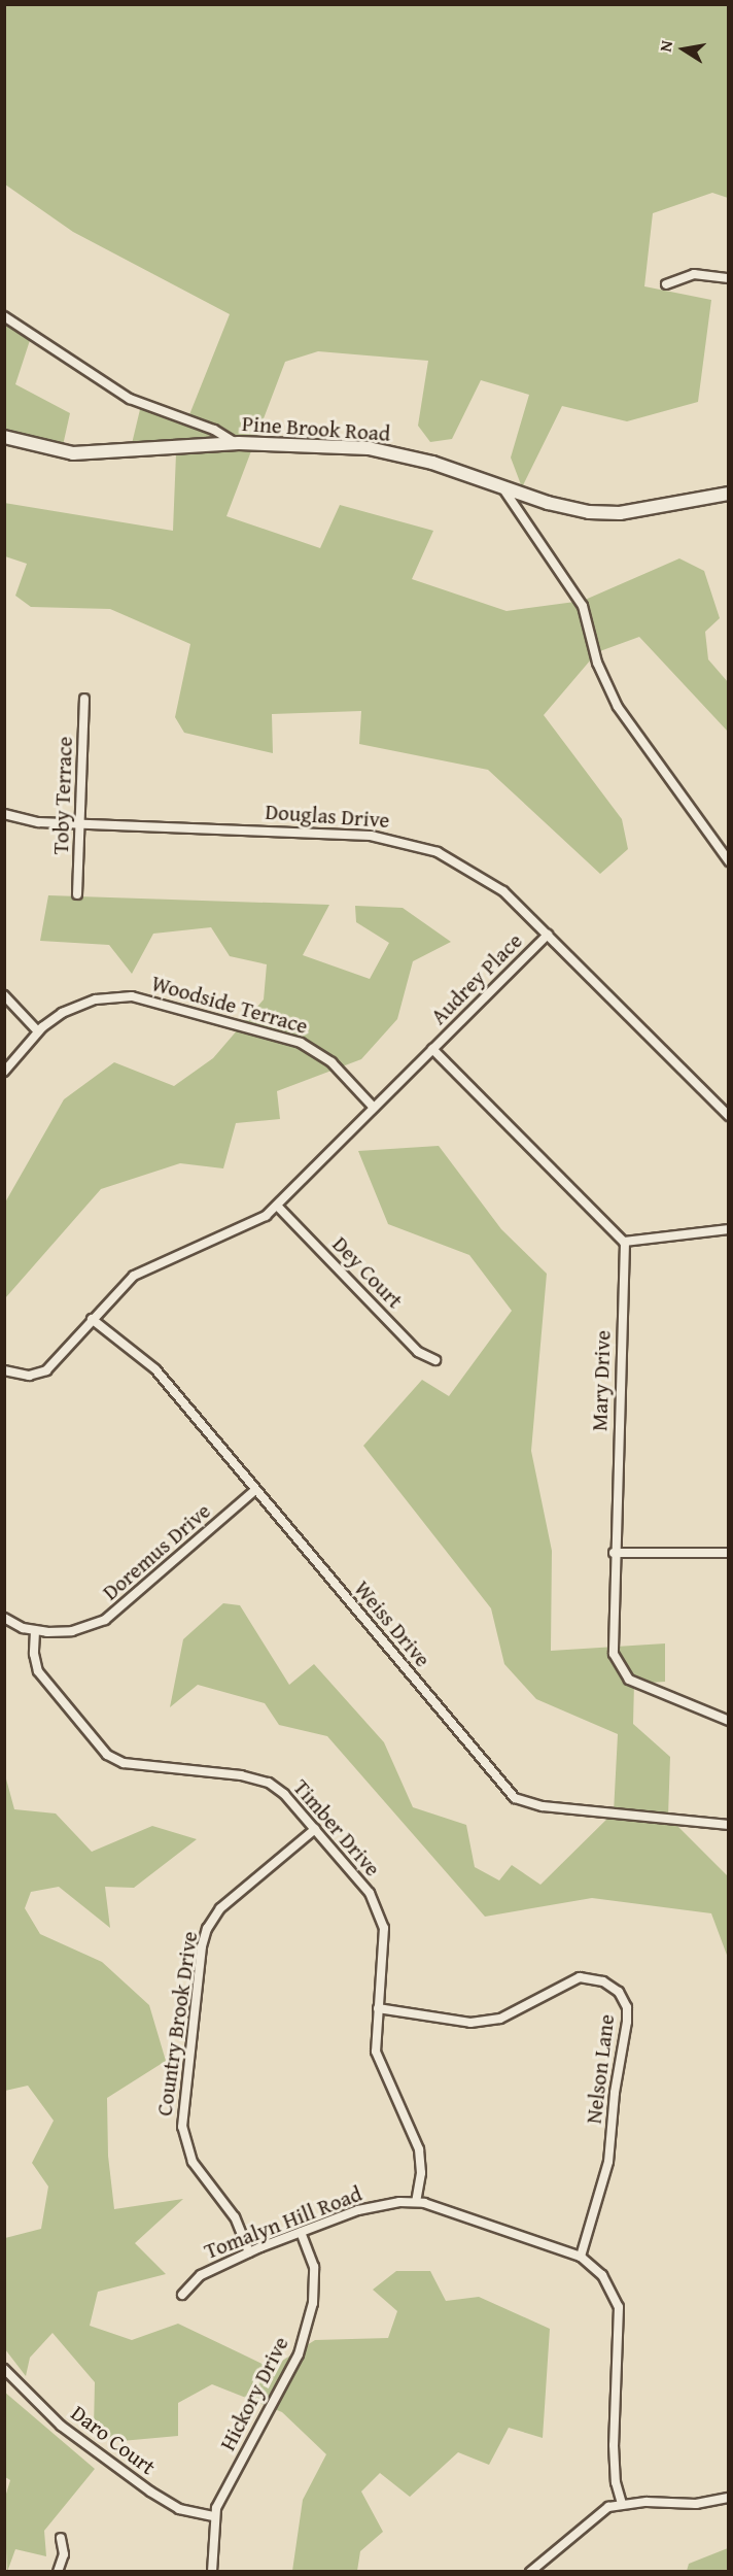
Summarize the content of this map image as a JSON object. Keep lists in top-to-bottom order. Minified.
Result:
{"streets":{"street":["Pine Brook Road","Toby Terrace","Douglas Drive","Audrey Place","Woodside Terrace","Dey Court","Mary Drive","Doremus Drive","Weiss Drive","Timber Drive","Country Brook Drive","Nelson Lane","Tomalyn Hill Road","Hickory Drive","Daro Court"]},"crossings":[["Toby Terrace","Douglas Drive"],["Douglas Drive","Audrey Place"],["Doremus Drive","Weiss Drive"],["Doremus Drive","Timber Drive"],["Timber Drive","Country Brook Drive"],["Timber Drive","Nelson Lane"],["Timber Drive","Tomalyn Hill Road"],["Country Brook Drive","Tomalyn Hill Road"],["Nelson Lane","Tomalyn Hill Road"],["Tomalyn Hill Road","Hickory Drive"],["Hickory Drive","Daro Court"]],"north":"left"}
